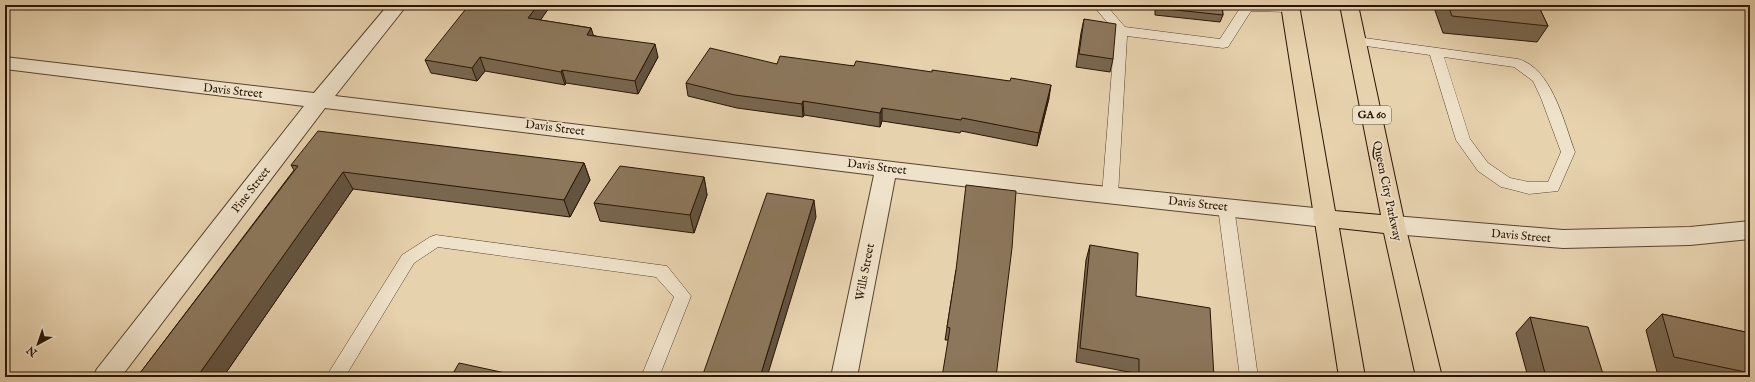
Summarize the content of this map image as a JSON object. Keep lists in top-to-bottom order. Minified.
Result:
{"streets":{"main road":["Davis Street","GA 60","Queen City Parkway"],"street":["Pine Street","Wills Street"]},"crossings":[["Davis Street","Pine Street"],["Davis Street","Queen City Parkway"],["Davis Street","Wills Street"]],"north":"bottom left"}
